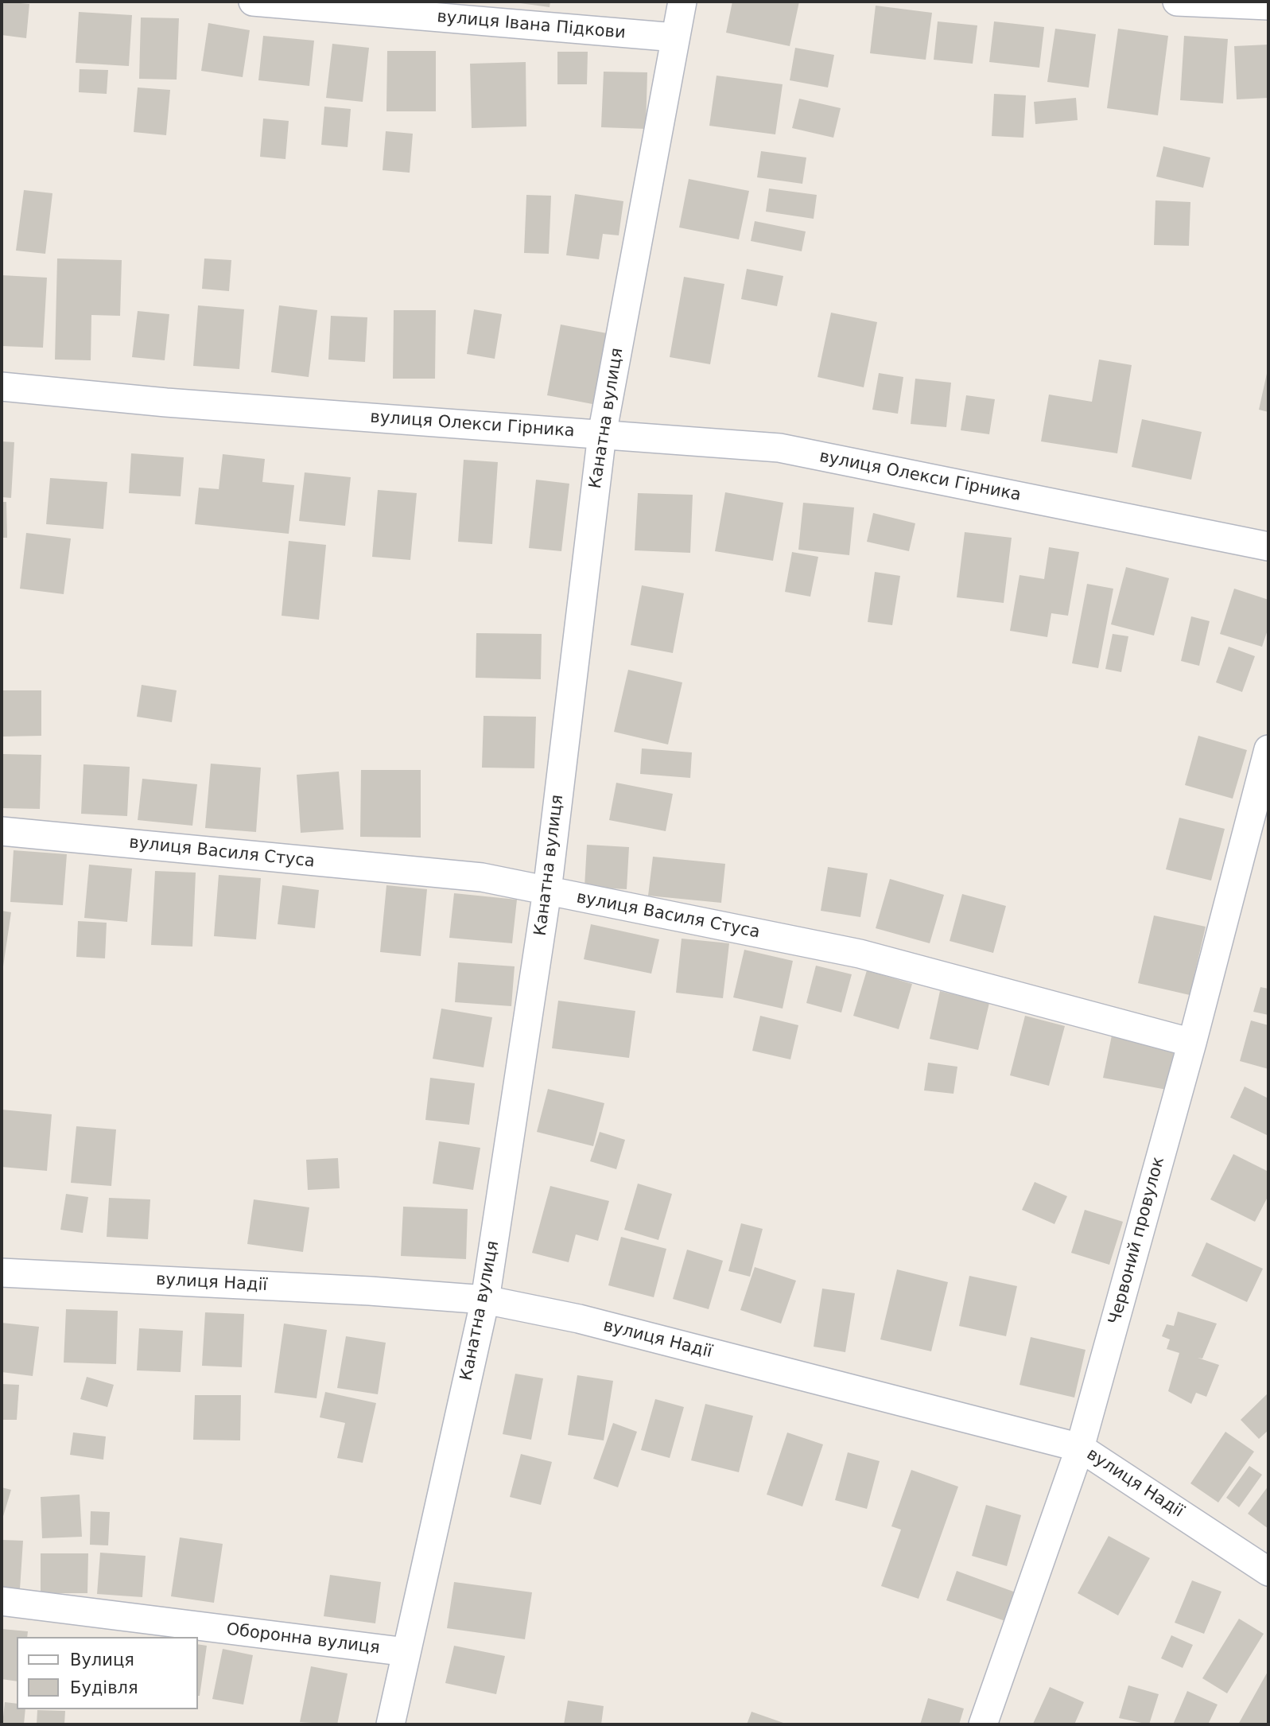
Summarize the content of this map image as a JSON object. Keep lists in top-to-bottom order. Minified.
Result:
{"streets":{"street":["вулиця Івана Підкови","Канатна вулиця","вулиця Олекси Гірника","вулиця Василя Стуса","Червоний провулок","вулиця Надії","Оборонна вулиця"]},"crossings":[["вулиця Івана Підкови","Канатна вулиця"],["Канатна вулиця","вулиця Олекси Гірника"],["Канатна вулиця","вулиця Василя Стуса"],["Канатна вулиця","вулиця Надії"],["Канатна вулиця","Оборонна вулиця"],["вулиця Василя Стуса","Червоний провулок"],["Червоний провулок","вулиця Надії"]],"legend":["Вулиця","Будівля"]}
